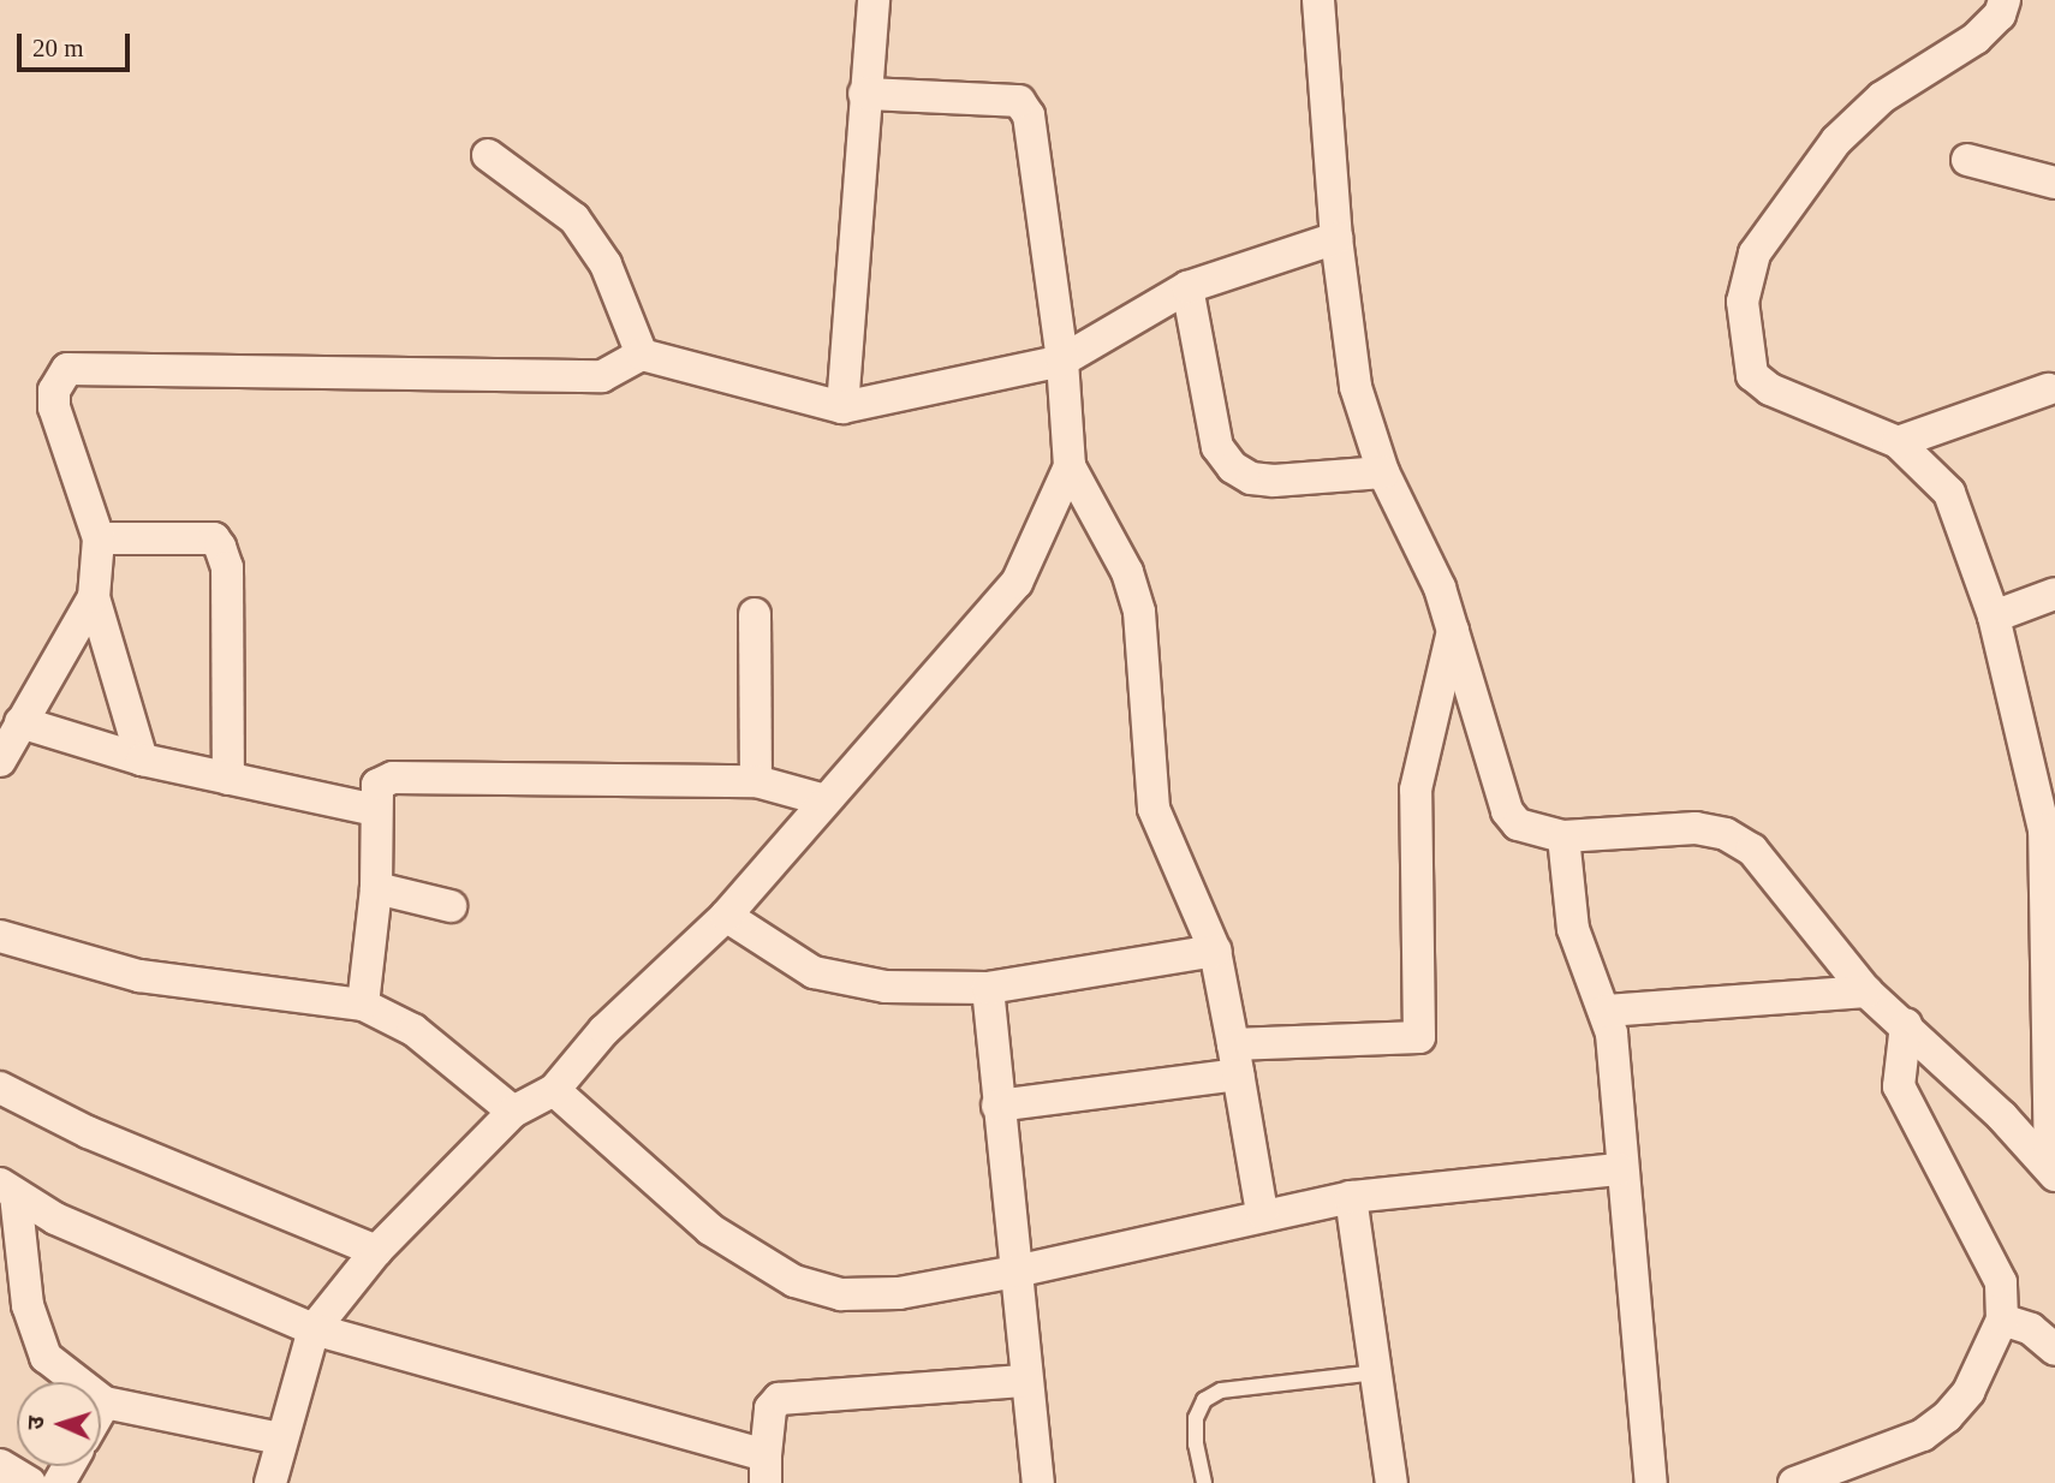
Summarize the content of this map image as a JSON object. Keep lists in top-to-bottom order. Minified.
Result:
{"scale_bar":"20 m","north":"left"}
